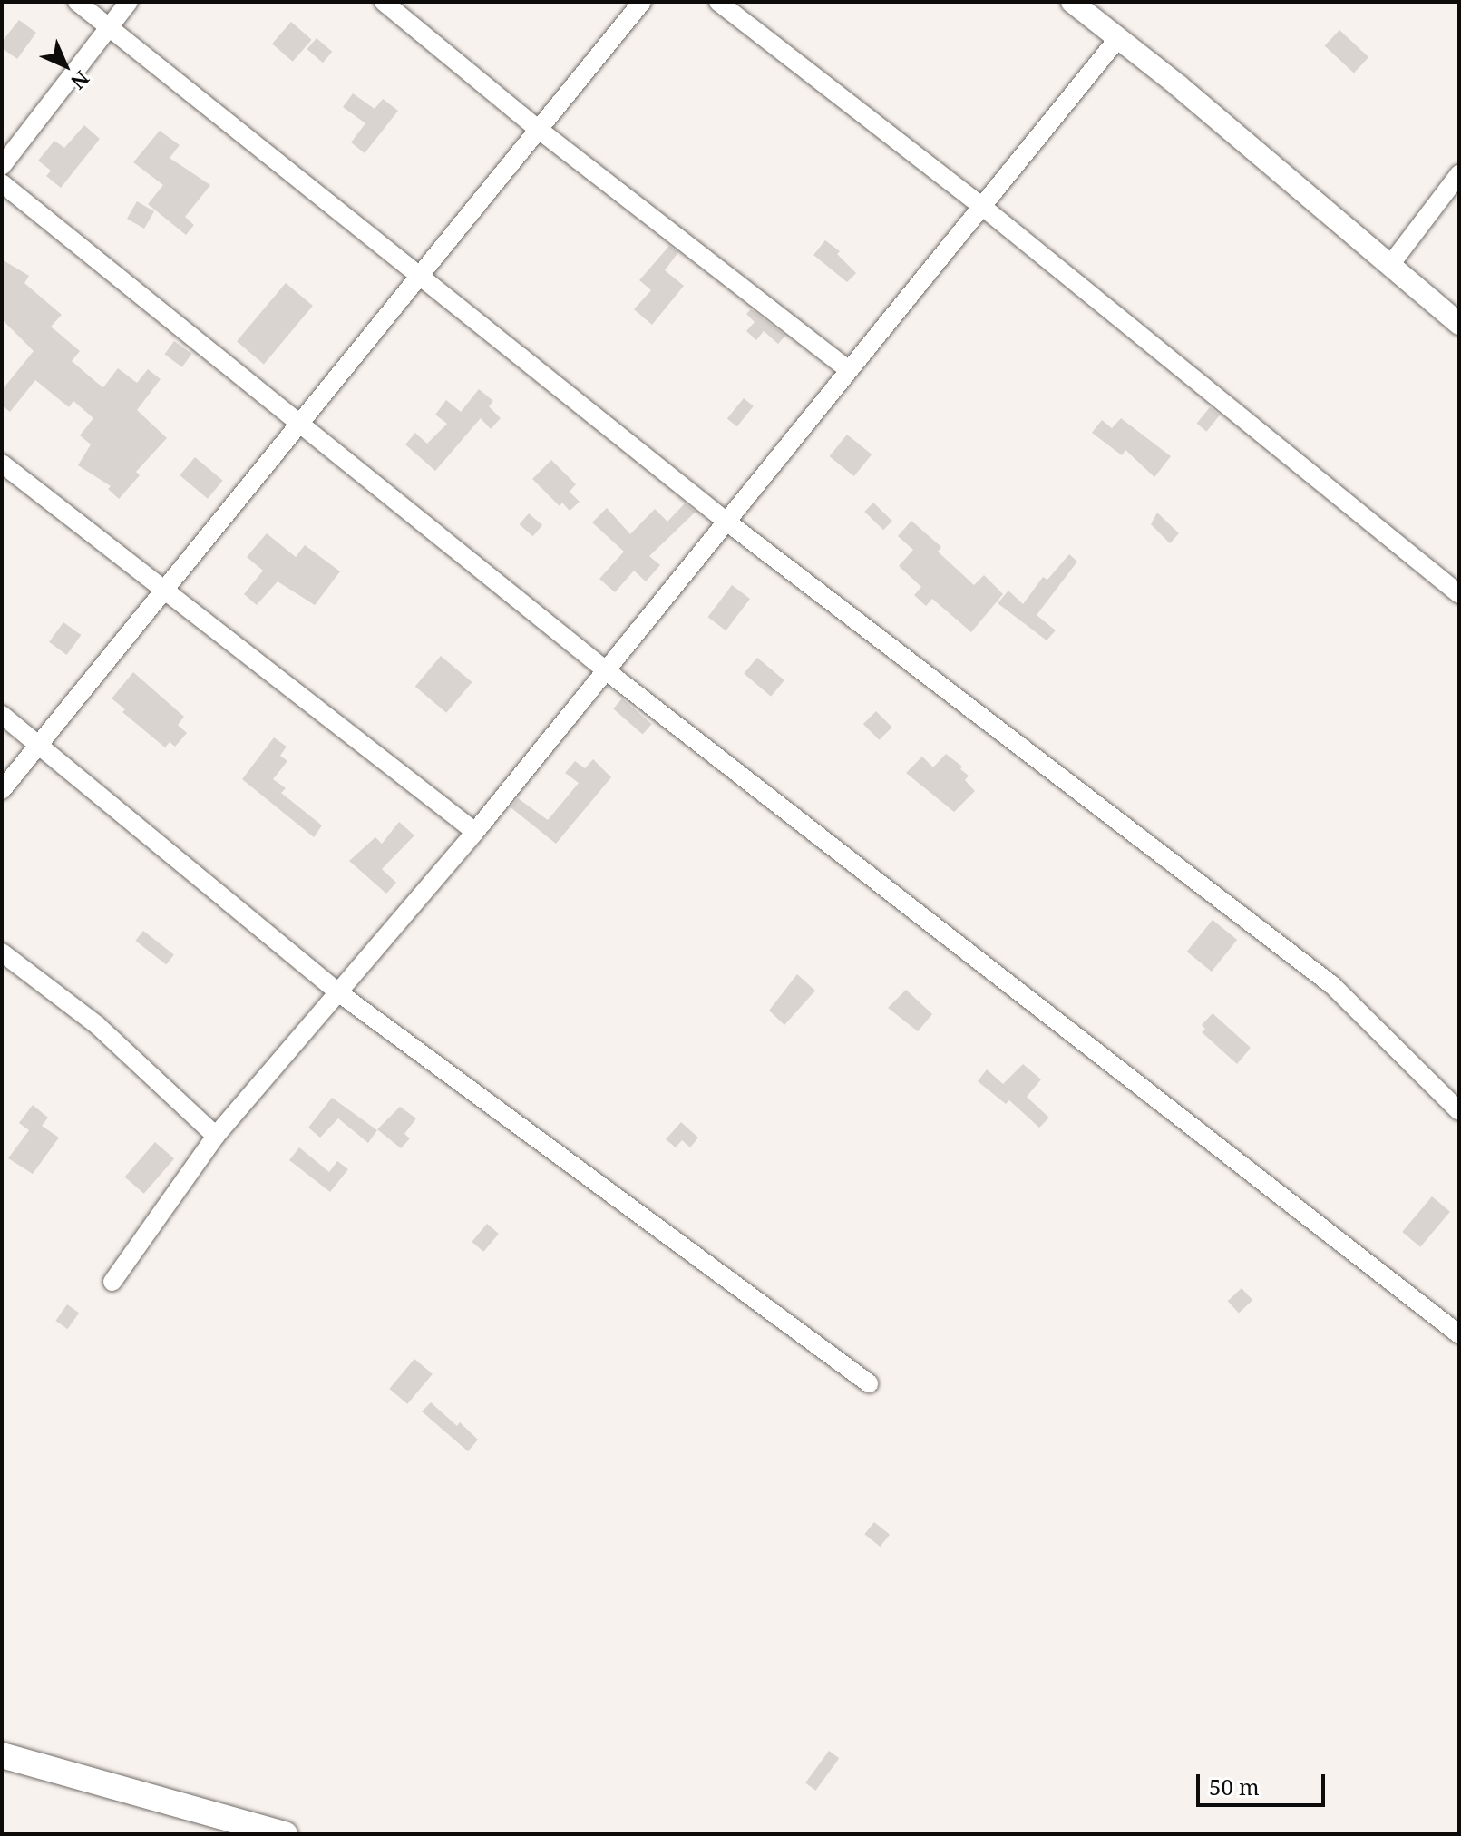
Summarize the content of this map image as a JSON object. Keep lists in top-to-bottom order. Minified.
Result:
{"scale_bar":"50 m","north":"bottom right"}
